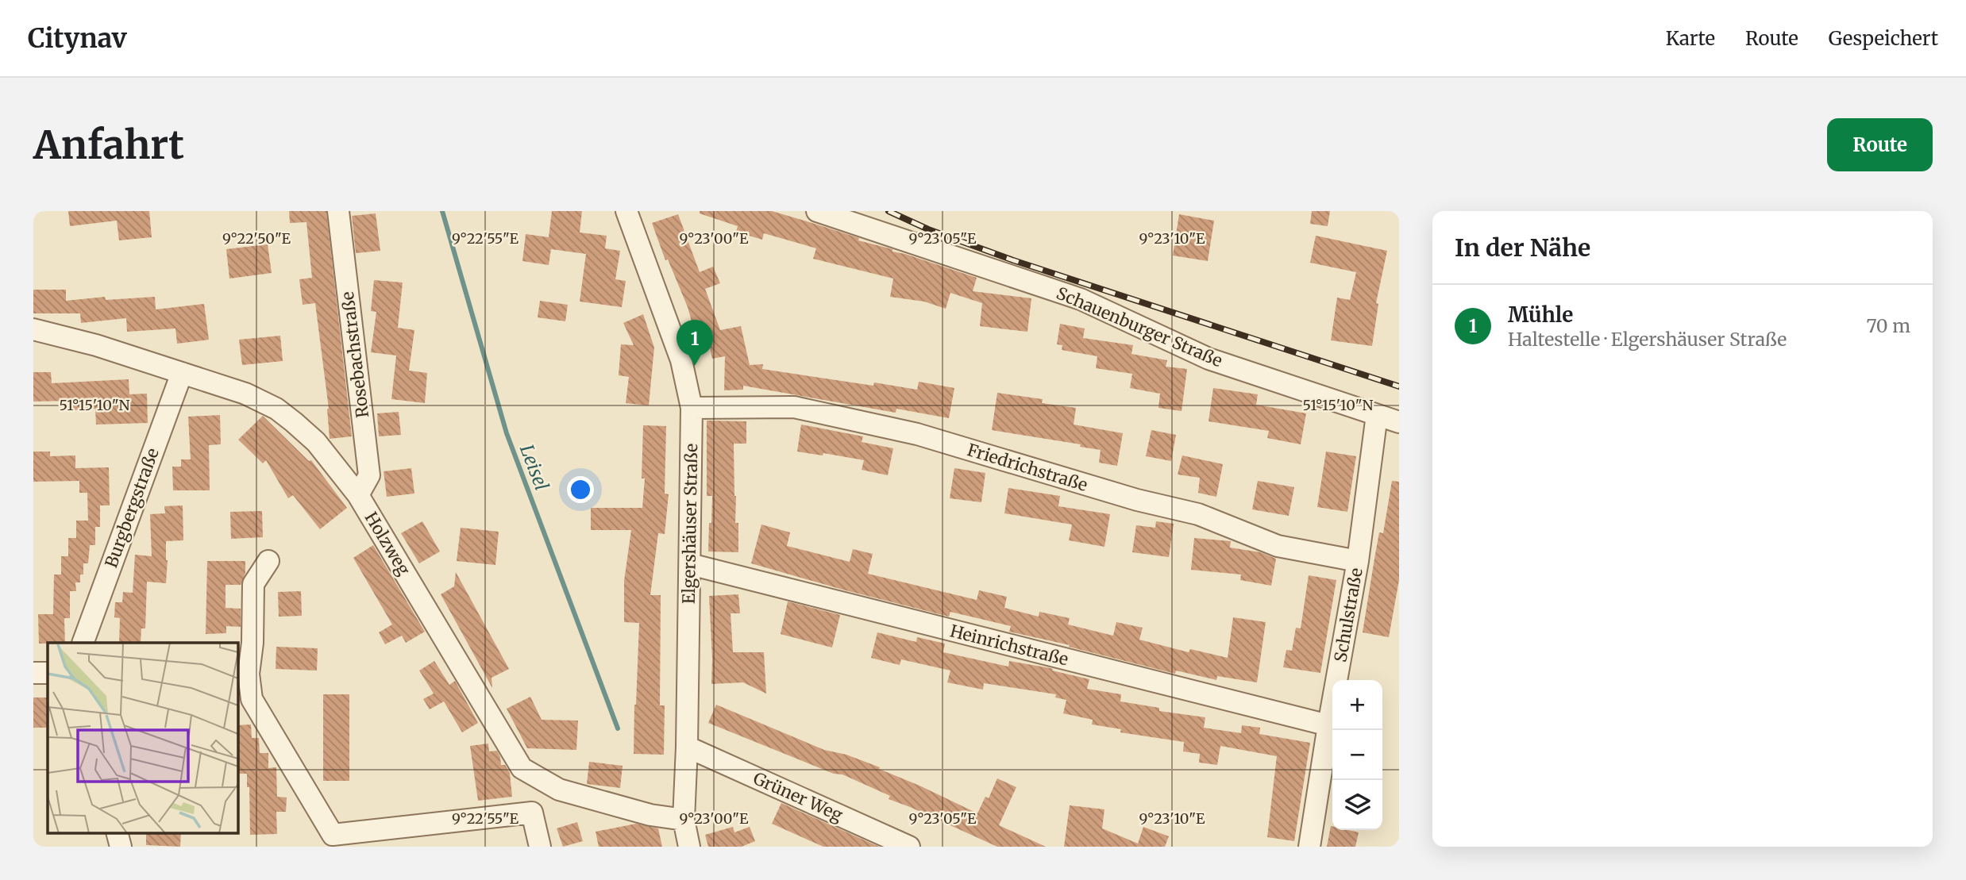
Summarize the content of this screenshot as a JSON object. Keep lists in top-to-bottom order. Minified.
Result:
{"streets":{"street":["Schauenburger Straße","Rosebachstraße","Friedrichstraße","Burgbergstraße","Elgershäuser Straße","Holzweg","Schulstraße","Heinrichstraße","Grüner Weg"]},"crossings":[["Schauenburger Straße","Schulstraße"],["Rosebachstraße","Holzweg"],["Friedrichstraße","Elgershäuser Straße"],["Friedrichstraße","Schulstraße"],["Burgbergstraße","Holzweg"],["Elgershäuser Straße","Holzweg"],["Elgershäuser Straße","Heinrichstraße"],["Elgershäuser Straße","Grüner Weg"],["Schulstraße","Heinrichstraße"]],"water":["Leisel"],"page":{"header":"Citynav","nav":["Karte","Route","Gespeichert"],"buttons":"Route","title":"Anfahrt","heading":"In der Nähe","list":[{"mark":"1","name":"Mühle","note":"Haltestelle · Elgershäuser Straße","value":"70 m"}],"pins":"1","map_buttons":["+","−"]},"coordinates":["9°22'50\"E","9°22'55\"E","9°23'00\"E","9°23'05\"E","9°23'10\"E","51°15'10\"N"]}
